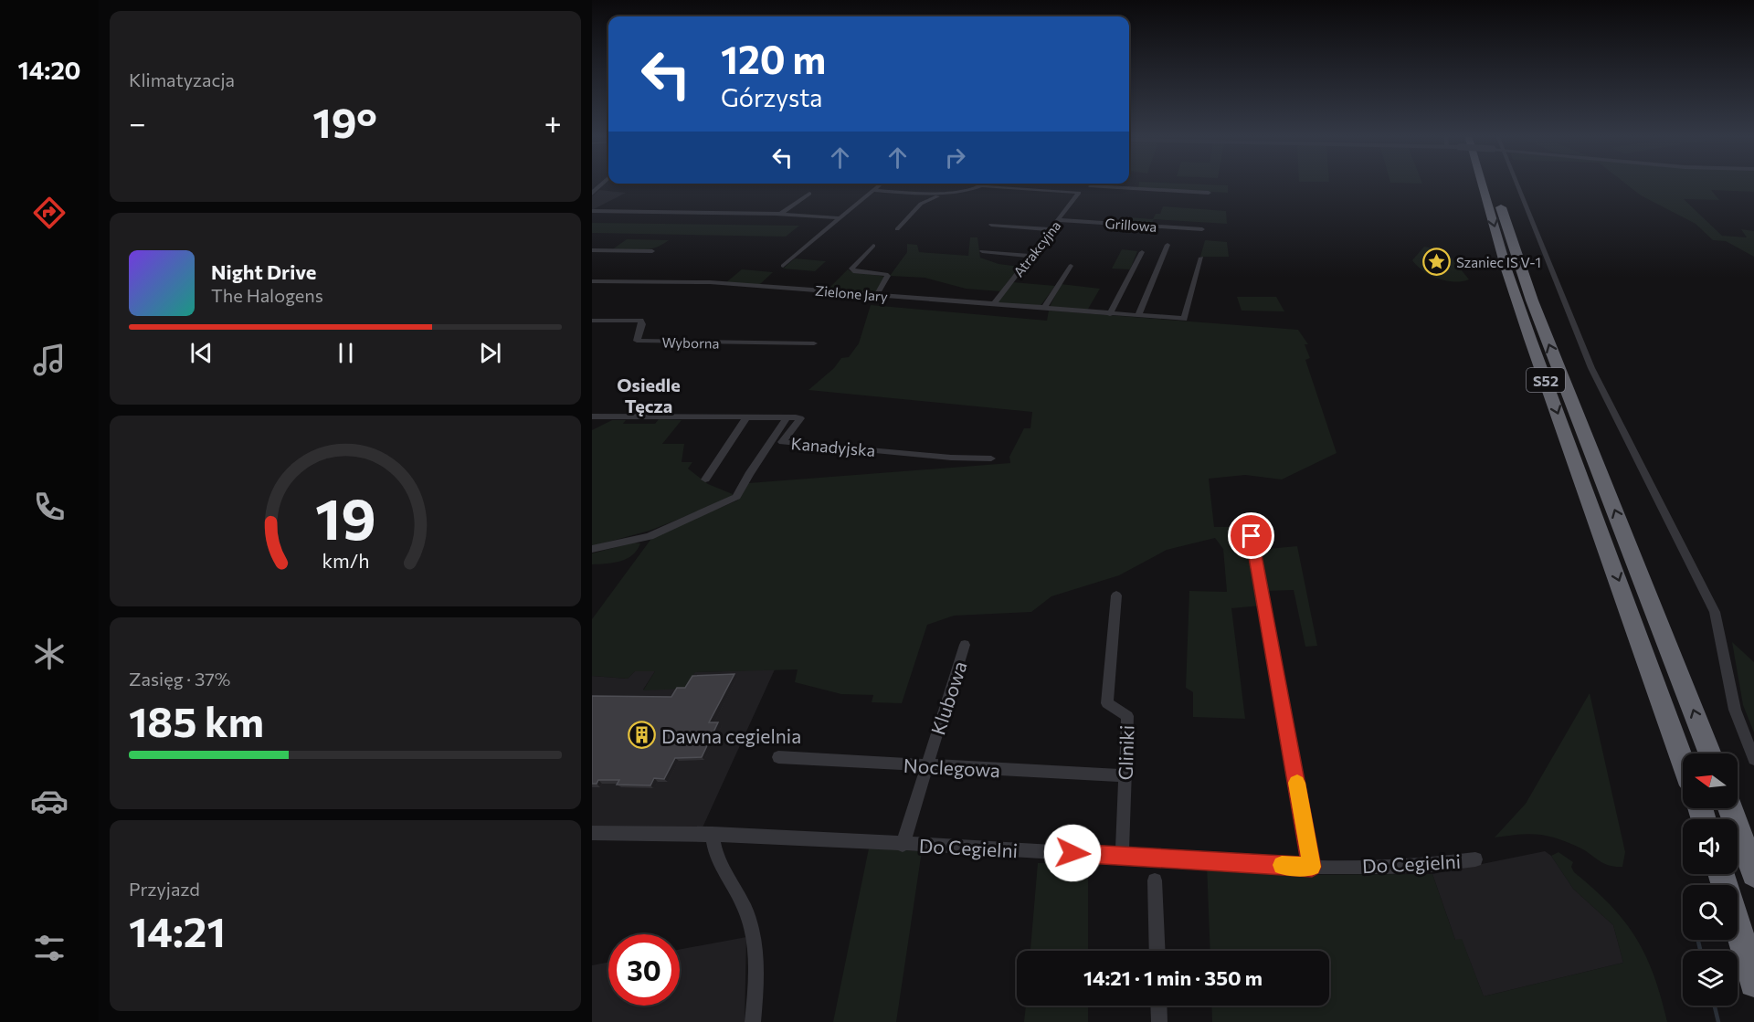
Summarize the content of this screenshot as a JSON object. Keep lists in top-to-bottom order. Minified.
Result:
{"streets":{"highway":["S52"],"street":["Grillowa","Atrakcyjna","Zielone Jary","Wyborna","Kanadyjska","Klubowa","Gliniki","Noclegowa","Do Cegielni"]},"crossings":[["Grillowa","Atrakcyjna"],["Atrakcyjna","Zielone Jary"],["Klubowa","Noclegowa"],["Klubowa","Do Cegielni"],["Gliniki","Noclegowa"],["Gliniki","Do Cegielni"]],"districts":["Osiedle Tęcza"],"places":{"place":["Szaniec IS V-1"],"building":["Dawna cegielnia"]},"north":"left","page":{"tabs":"14:20","tile":["Klimatyzacja",["Zasięg · 37%","185 km"],["Przyjazd","14:21"]],"turn":["120 m","Górzysta"],"heat":["−","19°","+"],"song":["Night Drive","The Halogens"],"limit":"30","trip":"14:21 · 1 min · 350 m","gauge":["19","km/h"]}}
